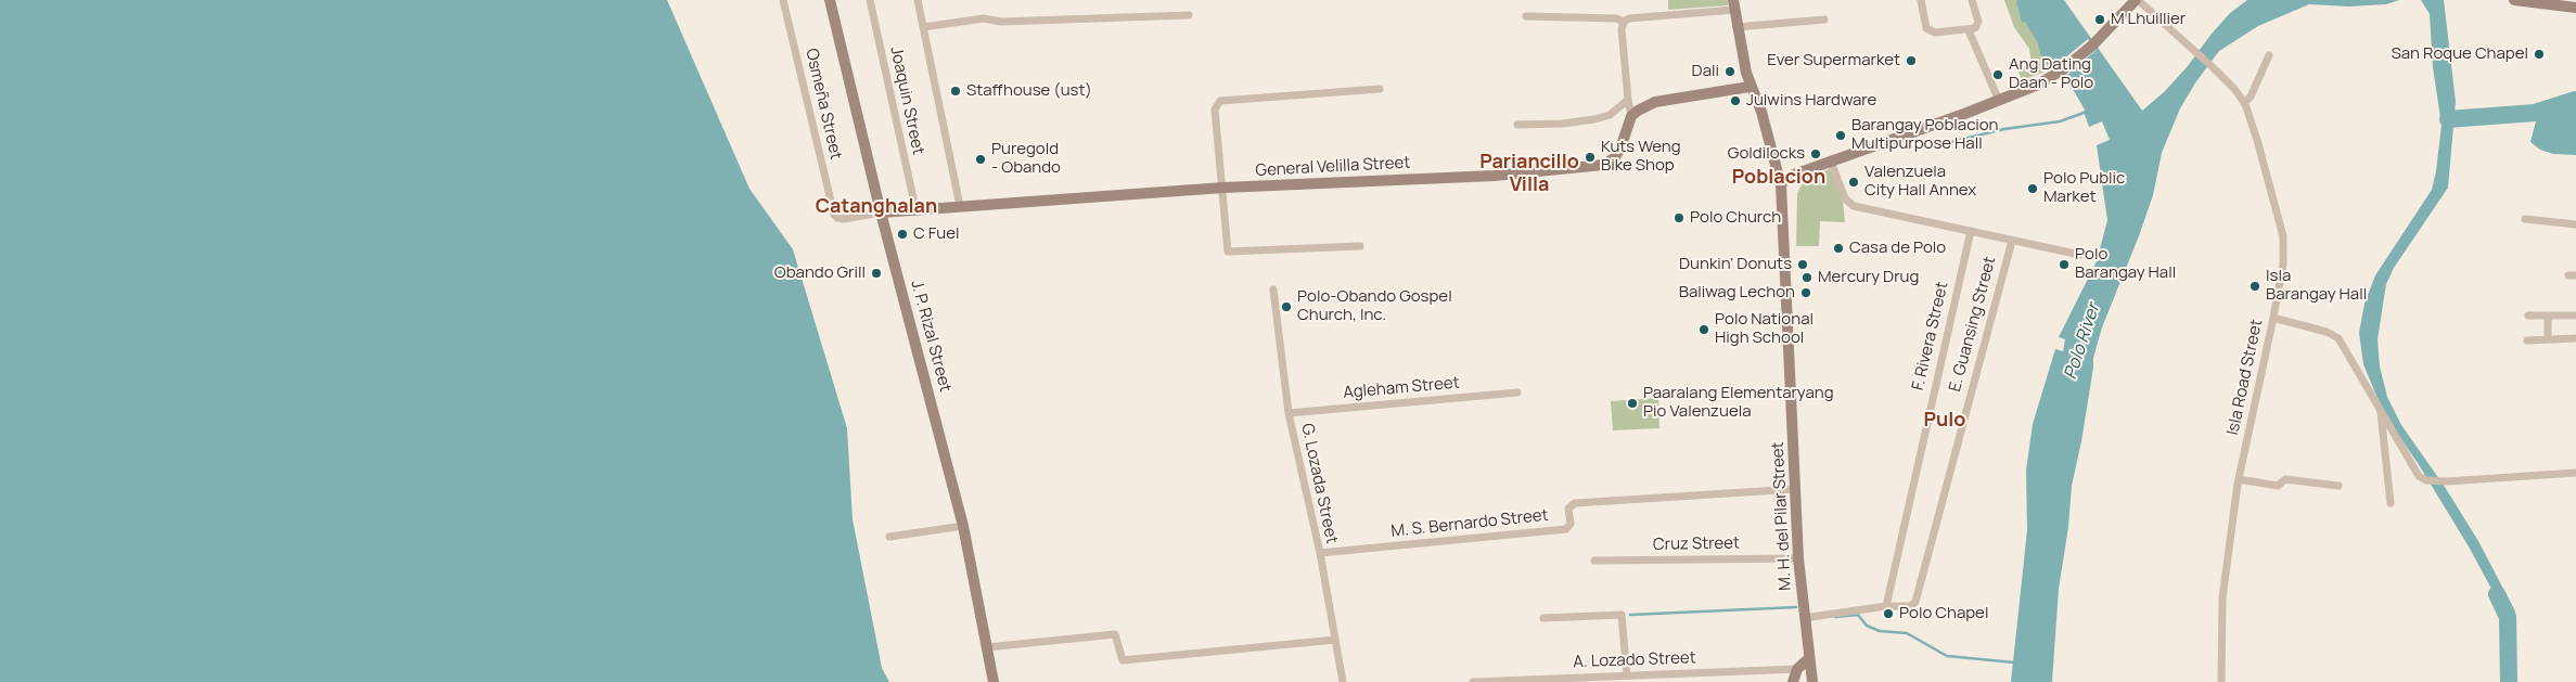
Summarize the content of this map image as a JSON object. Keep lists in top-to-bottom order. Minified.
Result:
{"streets":{"main road":["General Velilla Street","J. P. Rizal Street","M. H. del Pilar Street"],"street":["Joaquin Street","Osmeña Street","E. Guansing Street","F. Rivera Street","Isla Road Street","Agleham Street","G. Lozada Street","M. S. Bernardo Street","Cruz Street","A. Lozado Street"]},"crossings":[["Joaquin Street","General Velilla Street"],["Osmeña Street","General Velilla Street"],["Osmeña Street","J. P. Rizal Street"],["General Velilla Street","J. P. Rizal Street"],["E. Guansing Street","F. Rivera Street"],["Agleham Street","G. Lozada Street"],["G. Lozada Street","M. S. Bernardo Street"],["M. H. del Pilar Street","M. S. Bernardo Street"],["M. H. del Pilar Street","Cruz Street"]],"districts":["Pariancillo Villa","Poblacion","Catanghalan","Pulo"],"water":["Polo River"],"places":["M Lhuillier","San Roque Chapel","Ever Supermarket","Dali","Ang Dating Daan - Polo","Staffhouse (ust)","Julwins Hardware","Barangay Poblacion Multipurpose Hall","Goldilocks","Kuts Weng Bike Shop","Puregold - Obando","Valenzuela City Hall Annex","Polo Public Market","Polo Church","C Fuel","Casa de Polo","Dunkin' Donuts","Polo Barangay Hall","Obando Grill","Mercury Drug","Isla Barangay Hall","Baliwag Lechon","Polo-Obando Gospel Church, Inc.","Polo National High School","Paaralang Elementaryang Pio Valenzuela","Polo Chapel"]}
